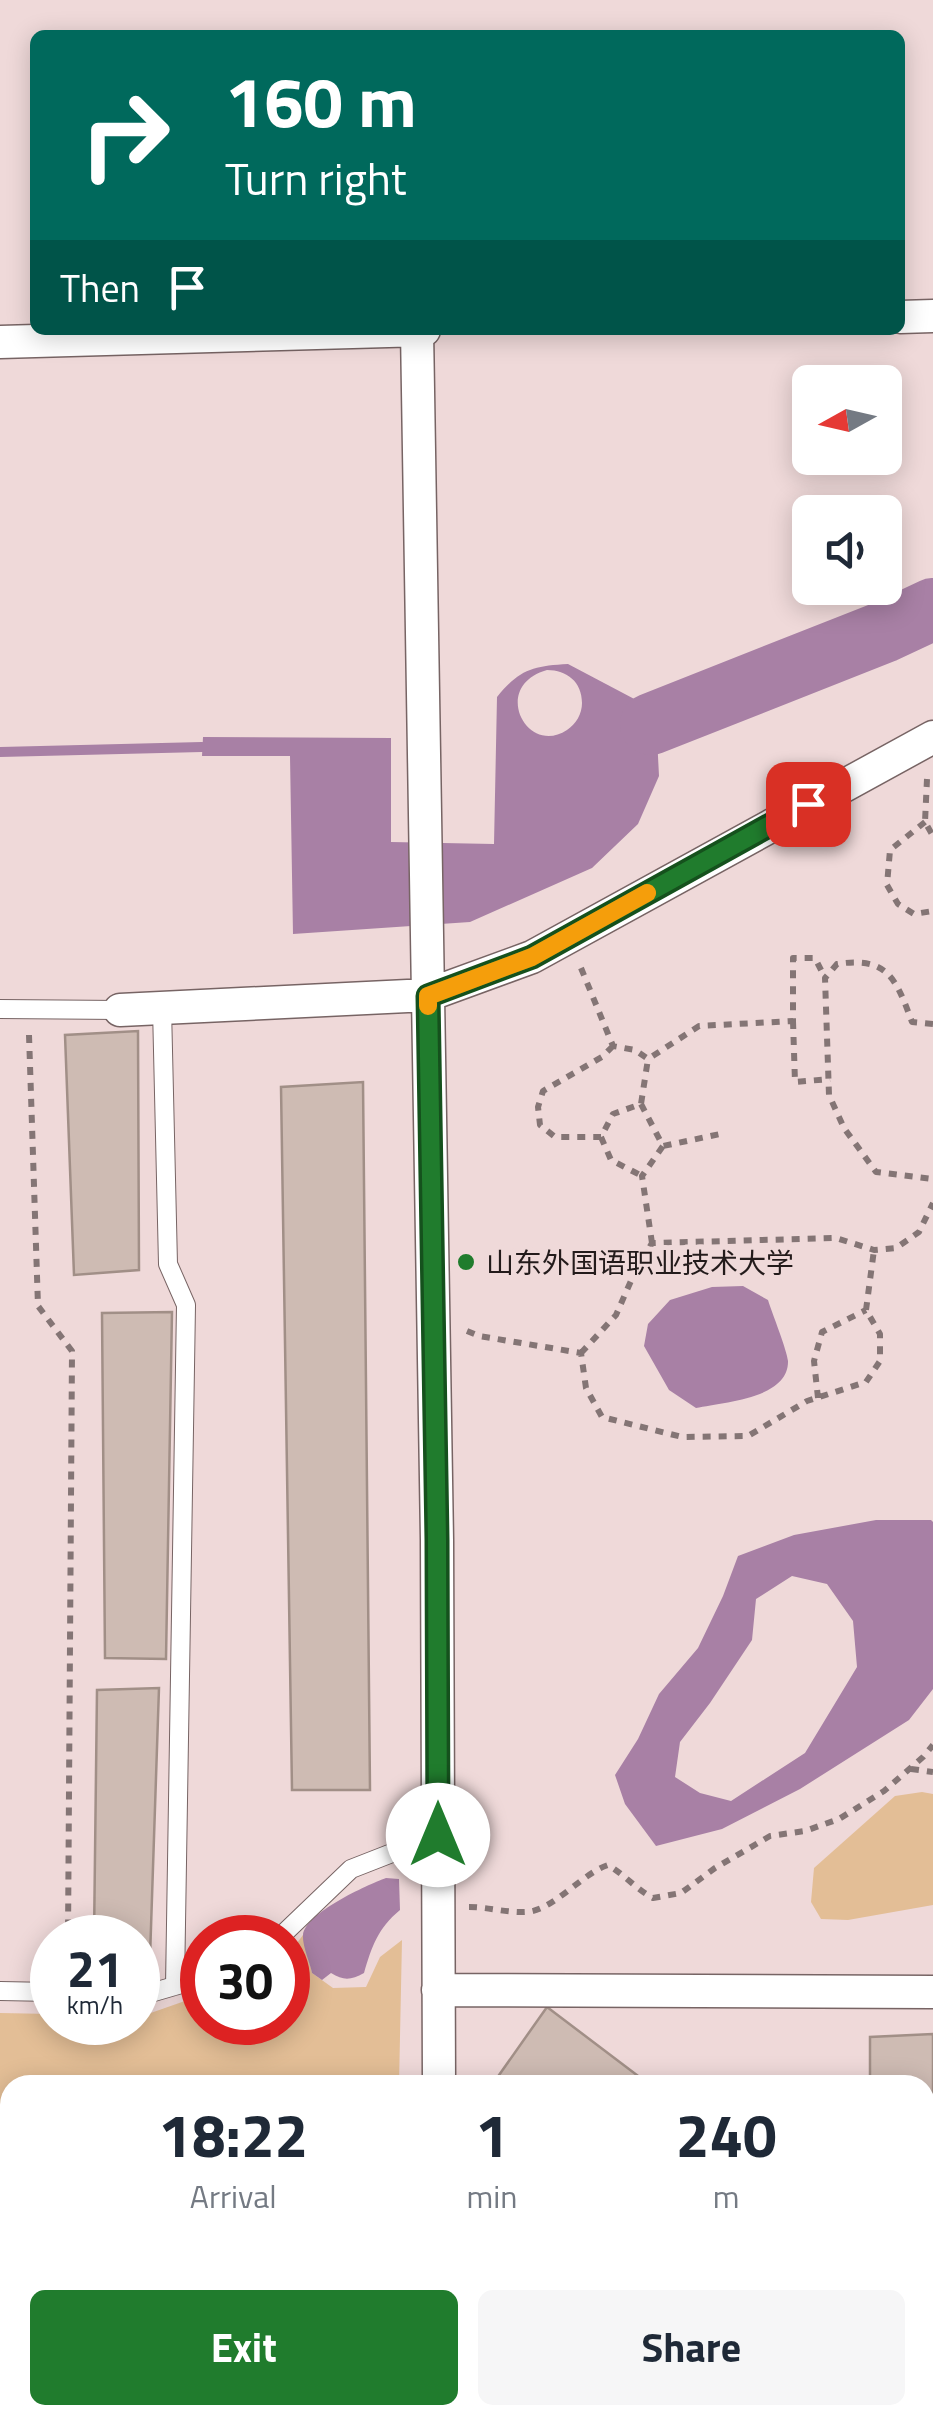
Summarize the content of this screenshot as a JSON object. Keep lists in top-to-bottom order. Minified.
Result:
{"places":["山东外国语职业技术大学"],"north":"left","page":{"turn":["160 m","Turn right"],"then":"Then","speed":"21 km/h","limit":"30","eta":["18:22","Arrival","1","min","240","m"],"buttons":["Exit","Share"]}}
